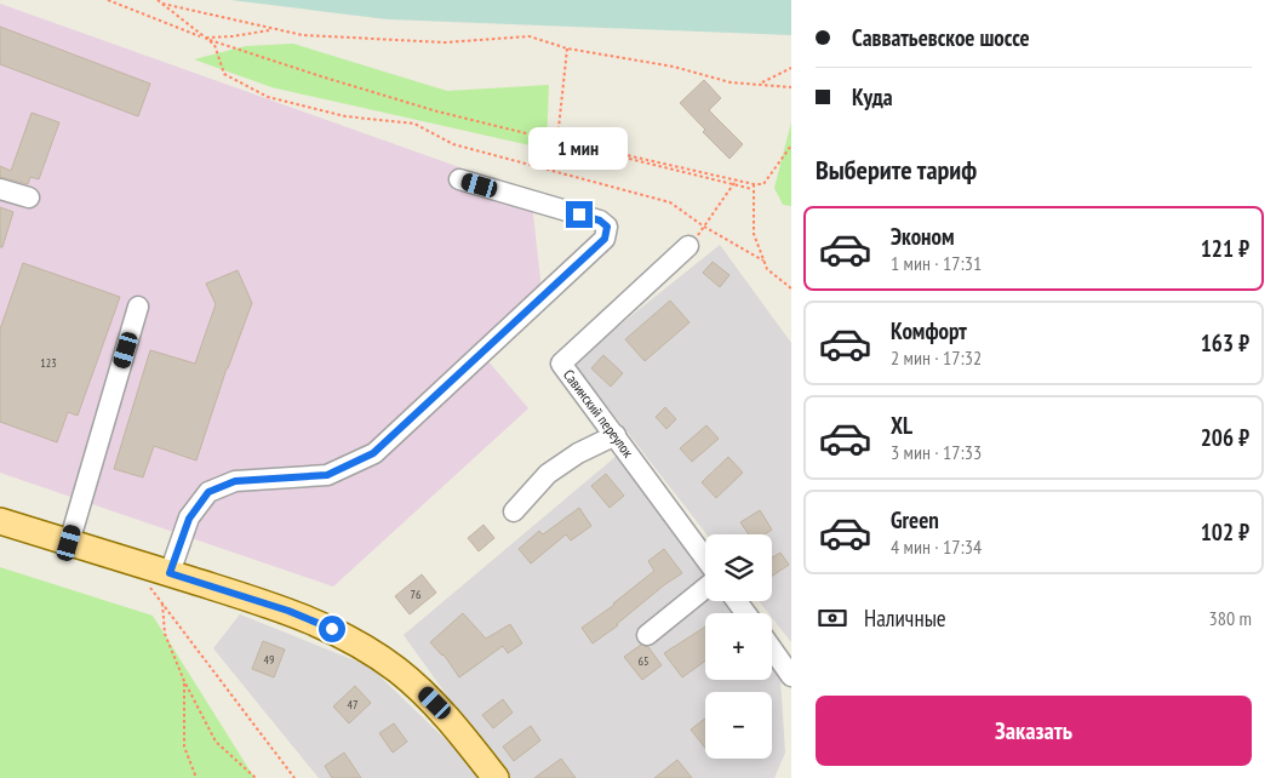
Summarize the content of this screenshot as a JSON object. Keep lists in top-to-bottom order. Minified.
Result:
{"streets":{"street":["Савинский переулок"]},"house_numbers":["123","76","49","65","47"],"page":{"banner":["Савватьевское шоссе","Куда"],"bubble":"1 мин","heading":"Выберите тариф","list":[{"name":"Эконом","note":"1 мин · 17:31","value":"121 ₽"},{"name":"Комфорт","note":"2 мин · 17:32","value":"163 ₽"},{"name":"XL","note":"3 мин · 17:33","value":"206 ₽"},{"name":"Green","note":"4 мин · 17:34","value":"102 ₽"}],"map_buttons":["+","−"],"pay":["Наличные","380 m"],"buttons":"Заказать"}}
